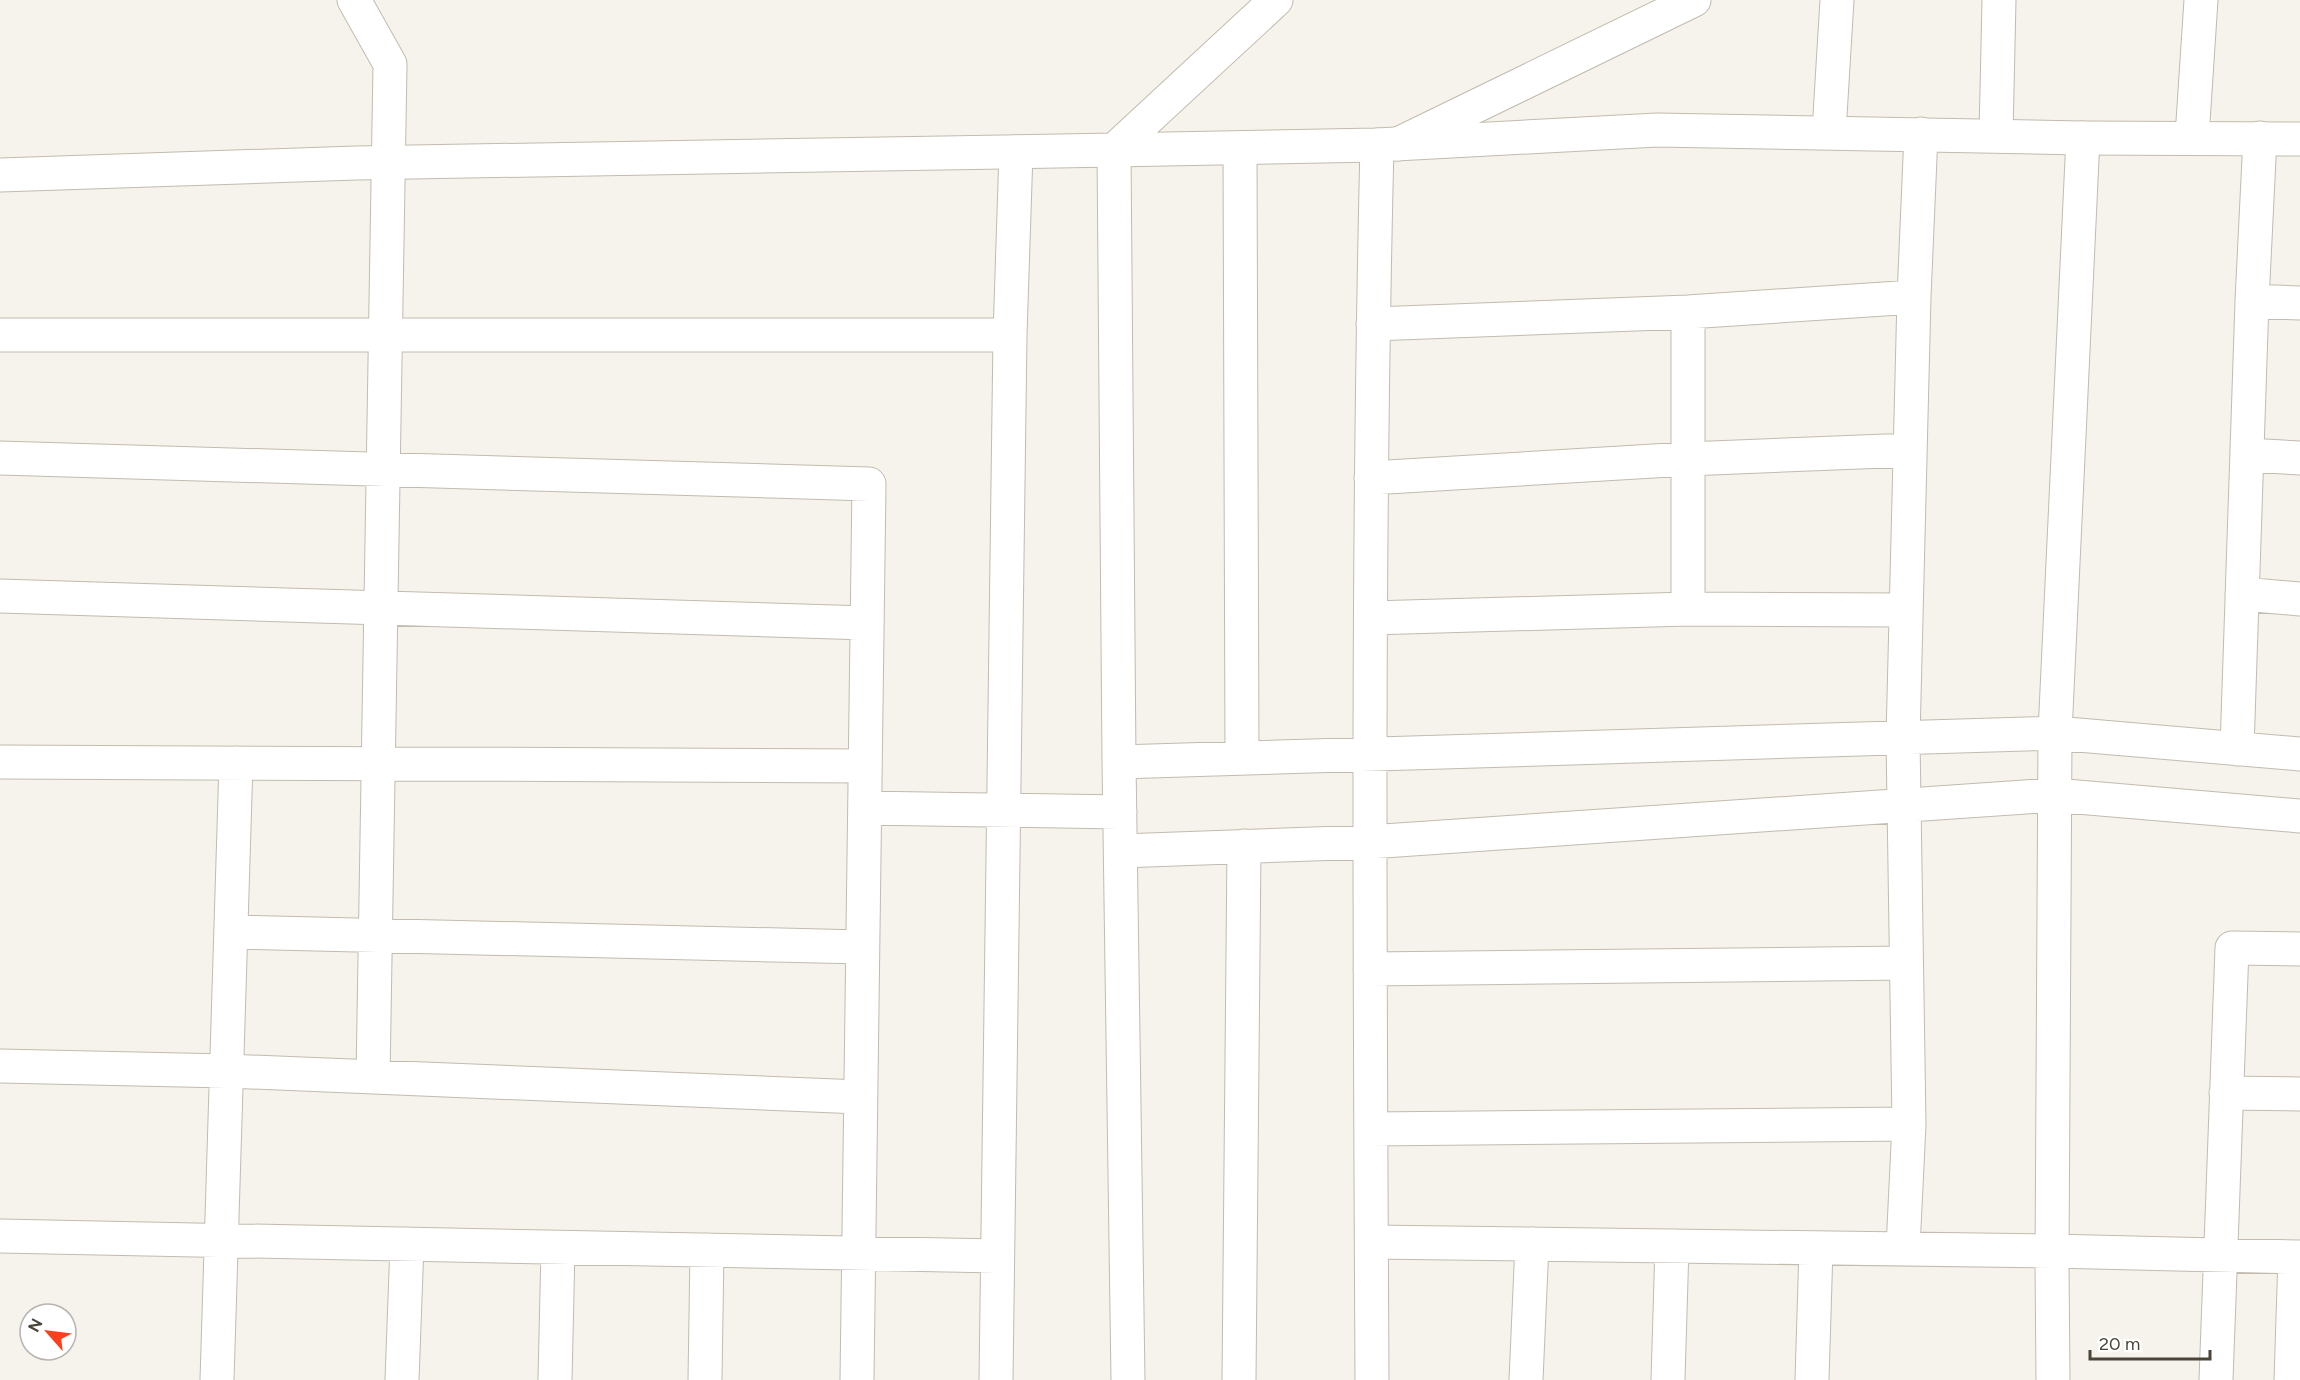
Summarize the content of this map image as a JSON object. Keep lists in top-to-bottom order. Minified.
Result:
{"scale_bar":"20 m","north":"top left"}
